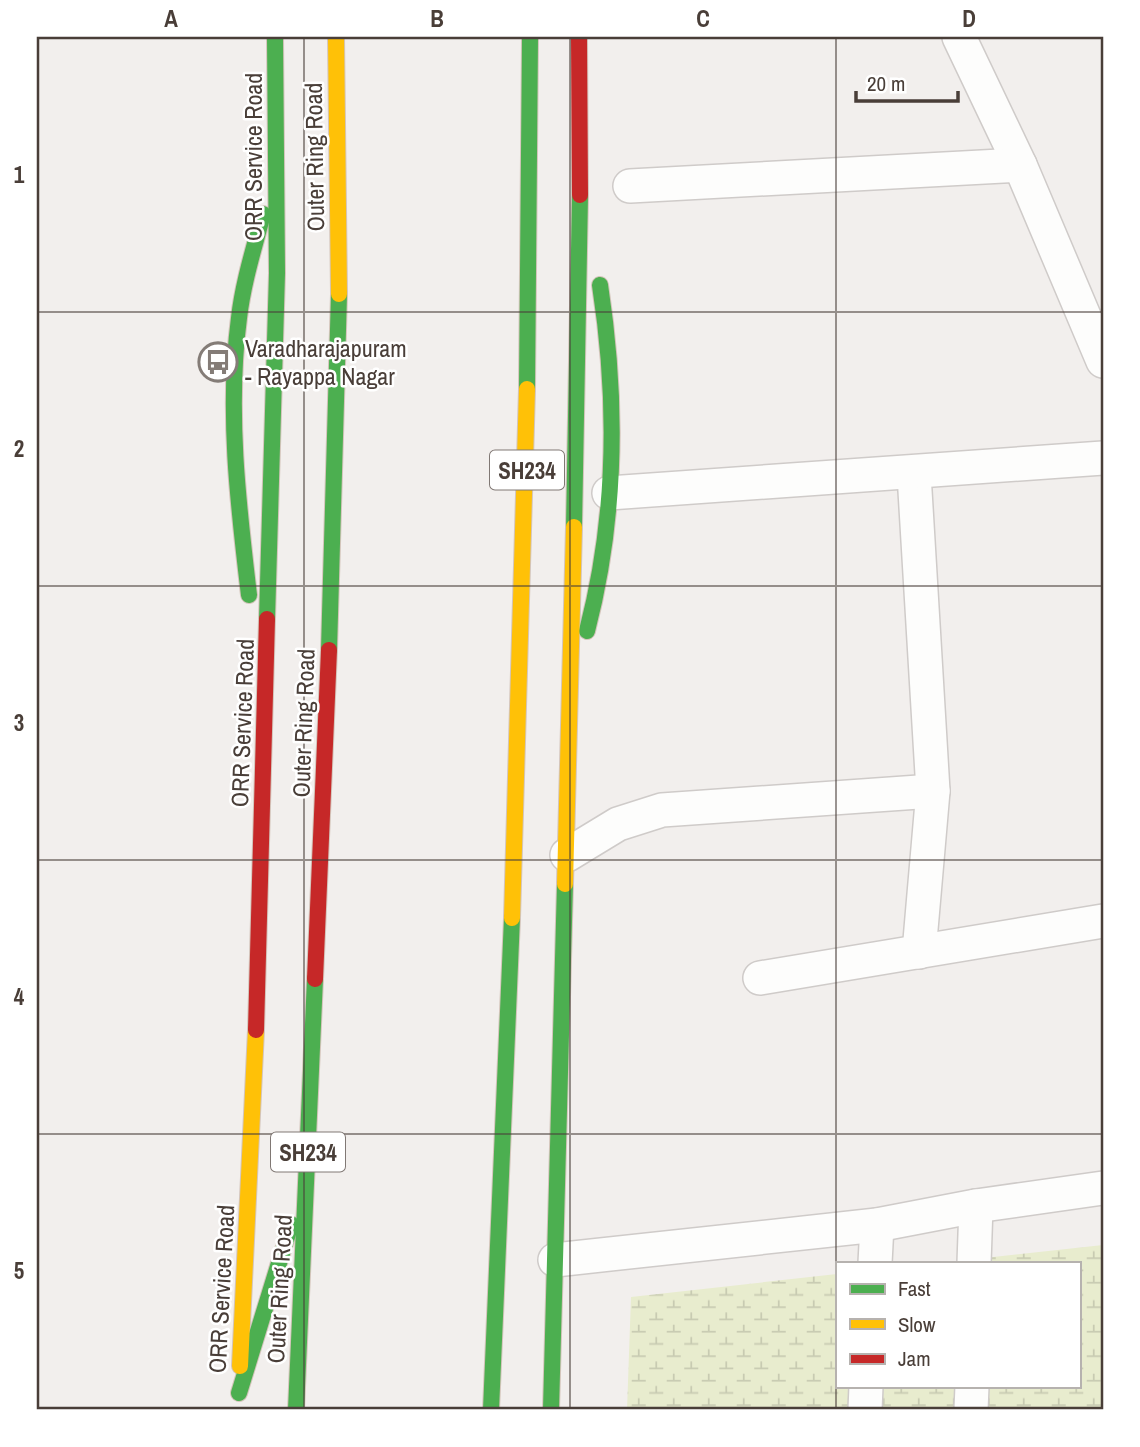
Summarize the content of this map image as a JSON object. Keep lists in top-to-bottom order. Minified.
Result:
{"streets":{"main road":["ORR Service Road","Outer Ring Road","SH234"]},"places":{"bus stop":["Varadharajapuram - Rayappa Nagar"]},"legend":["Fast","Slow","Jam"],"scale_bar":"20 m","grid":{"columns":["A","B","C","D"],"rows":["1","2","3","4","5"]}}
